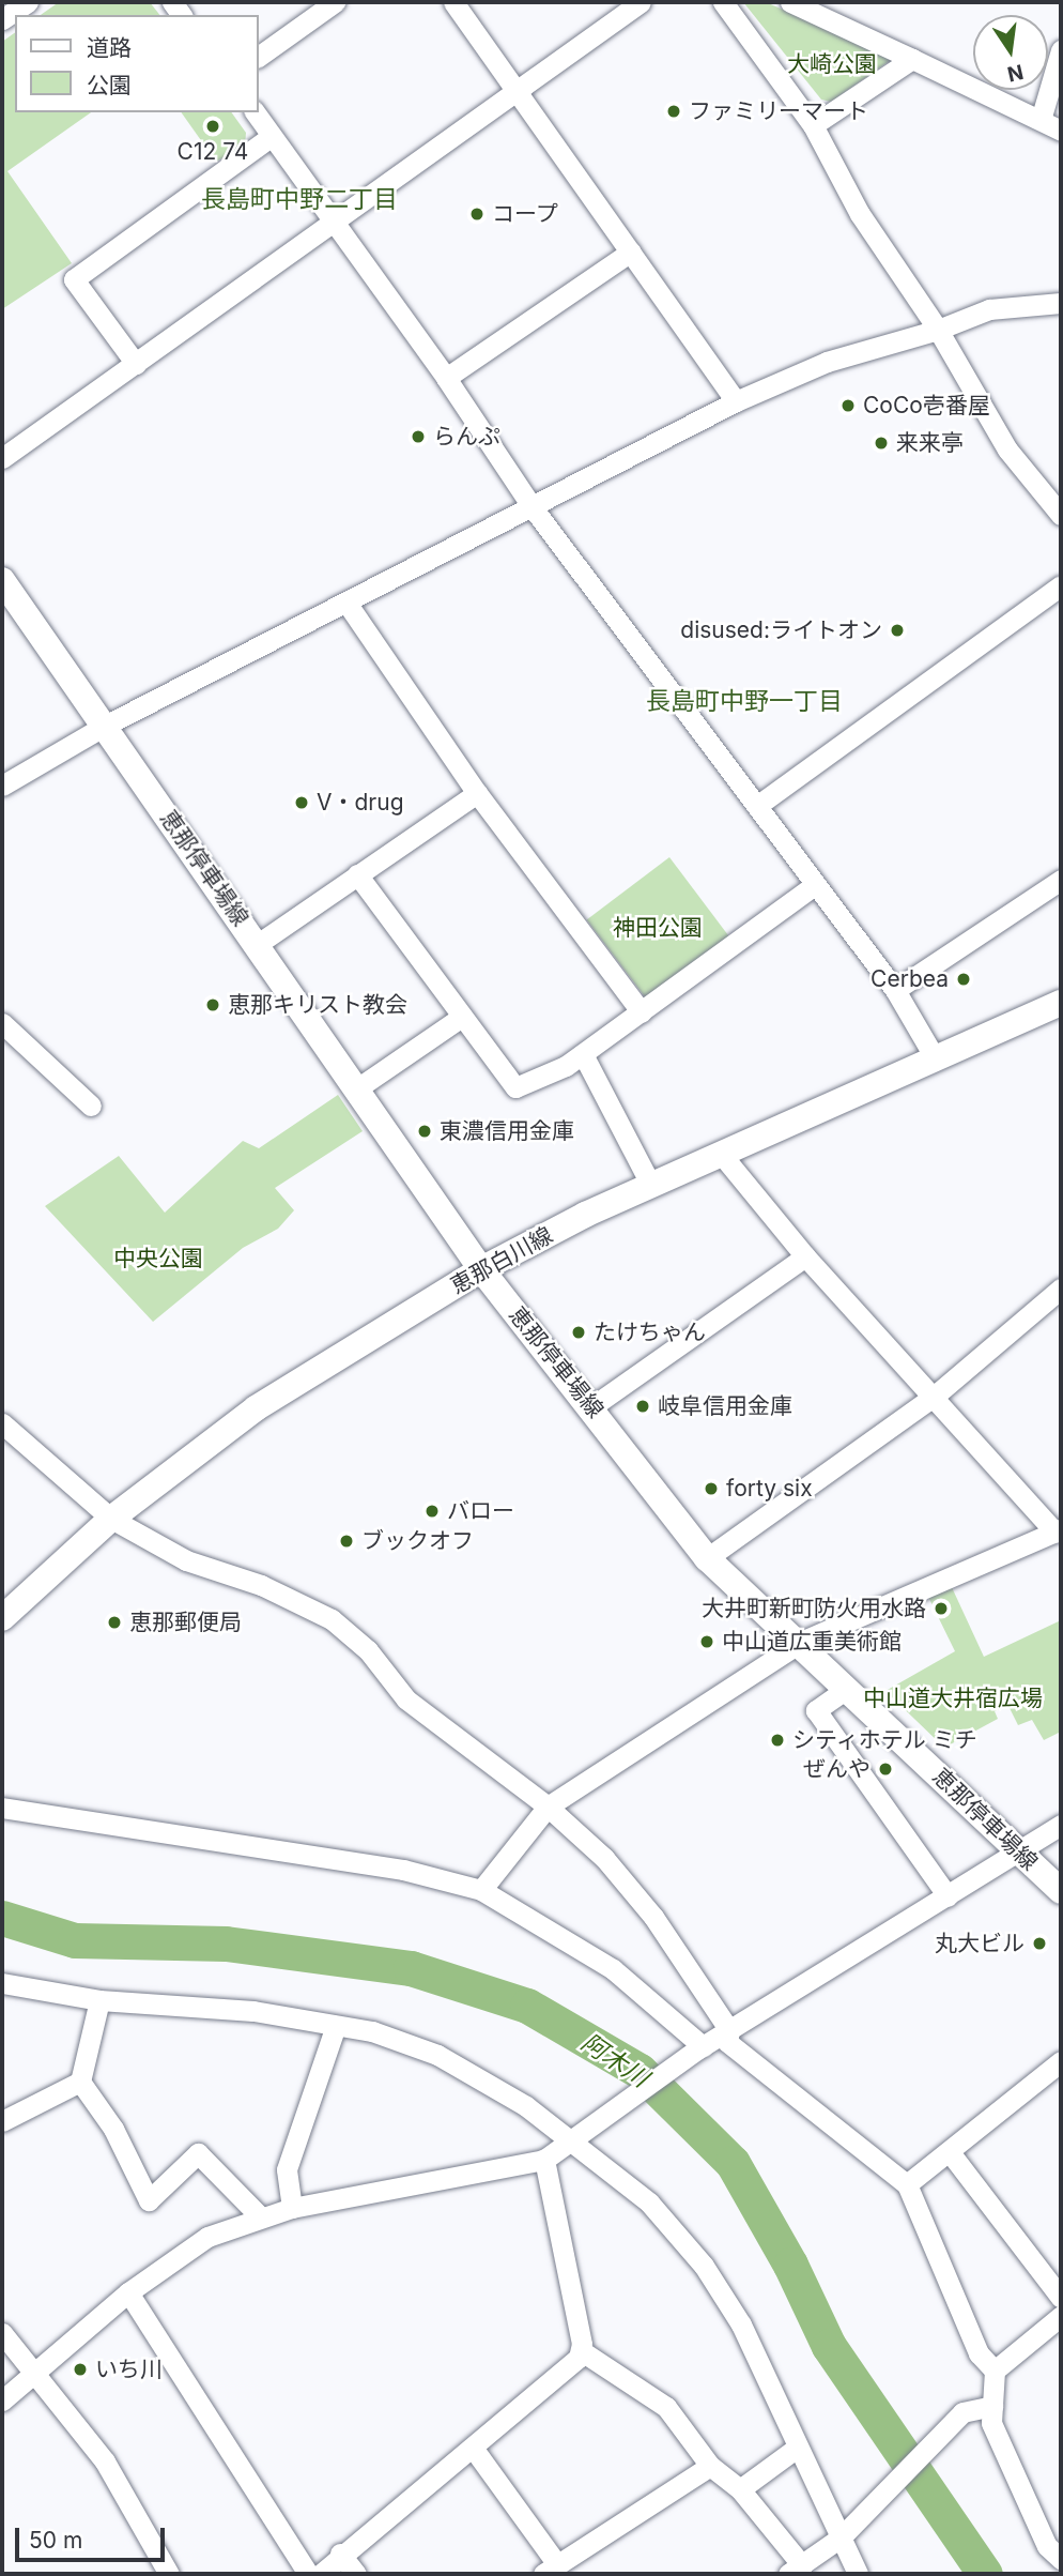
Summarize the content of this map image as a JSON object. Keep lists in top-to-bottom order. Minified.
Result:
{"streets":{"main road":["恵那停車場線","恵那白川線"]},"crossings":[["恵那停車場線","恵那白川線"]],"districts":["長島町中野二丁目","長島町中野一丁目"],"water":["阿木川"],"parks":["大崎公園","神田公園","中央公園","中山道大井宿広場"],"places":["ファミリーマート","C12 74","コープ","CoCo壱番屋","らんぷ","来来亭","disused:ライトオン","V・drug","Cerbea","恵那キリスト教会","東濃信用金庫","たけちゃん","岐阜信用金庫","forty six","バロー","ブックオフ","大井町新町防火用水路","恵那郵便局","中山道広重美術館","シティホテル ミチ","ぜんや","丸大ビル","いち川"],"legend":["道路","公園"],"scale_bar":"50 m","north":"bottom"}
